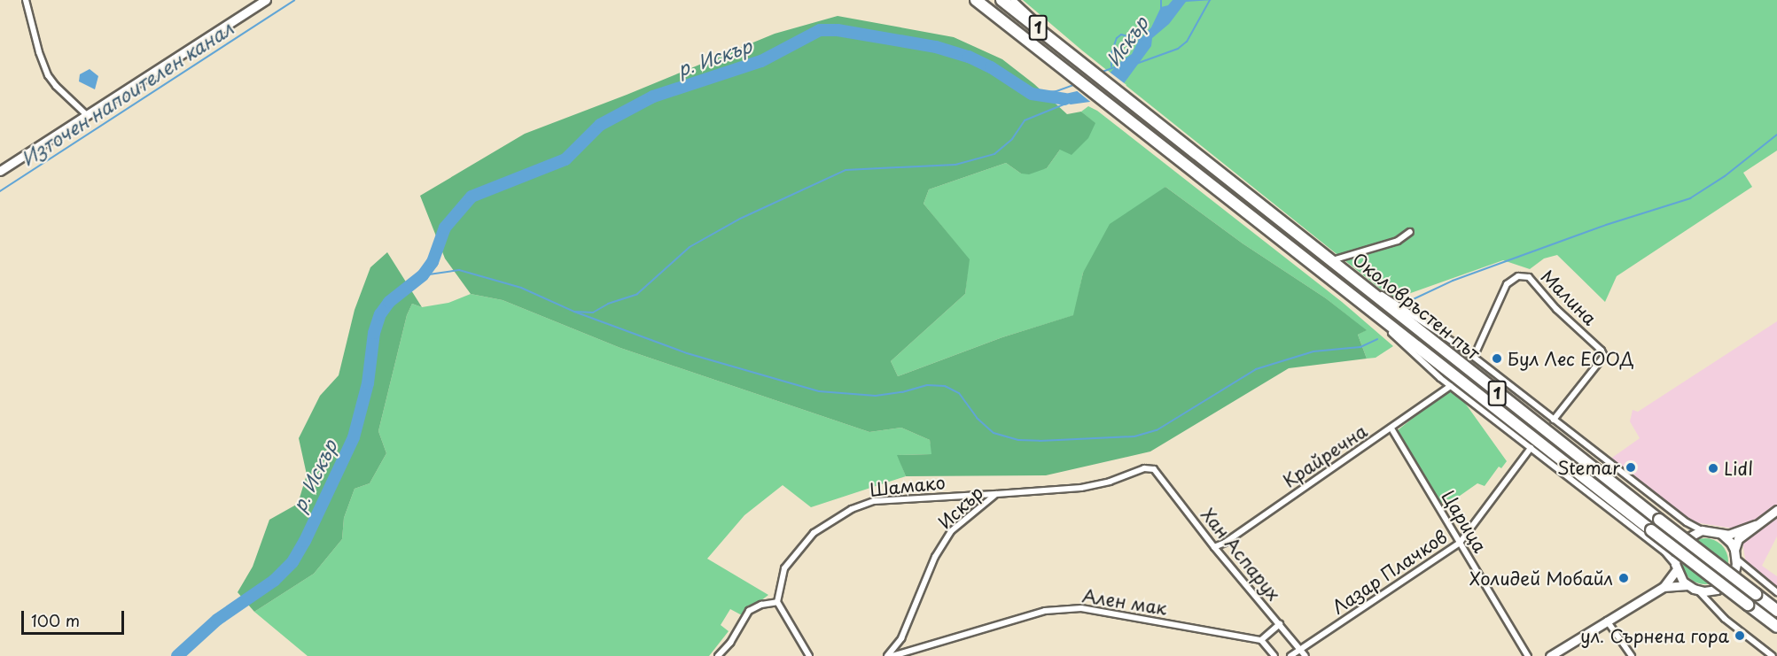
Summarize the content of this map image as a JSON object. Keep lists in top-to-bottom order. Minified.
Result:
{"streets":{"highway":["1","Околовръстен път"],"street":["Малина","Крайречна","Шамако","Искър","Царица","Хан Аспарух","Лазар Плачков","Ален мак"]},"crossings":[["Малина","Околовръстен път"],["Околовръстен път","Крайречна"],["Околовръстен път","Лазар Плачков"],["Крайречна","Царица"],["Крайречна","Хан Аспарух"],["Шамако","Искър"],["Искър","Хан Аспарух"],["Царица","Лазар Плачков"],["Хан Аспарух","Лазар Плачков"]],"water":["Искър","р. Искър","Източен напоителен канал"],"places":["Бул Лес ЕООД","Stemar","Lidl","Холидей Мобайл","ул. Сърнена гора"],"scale_bar":"100 m"}
